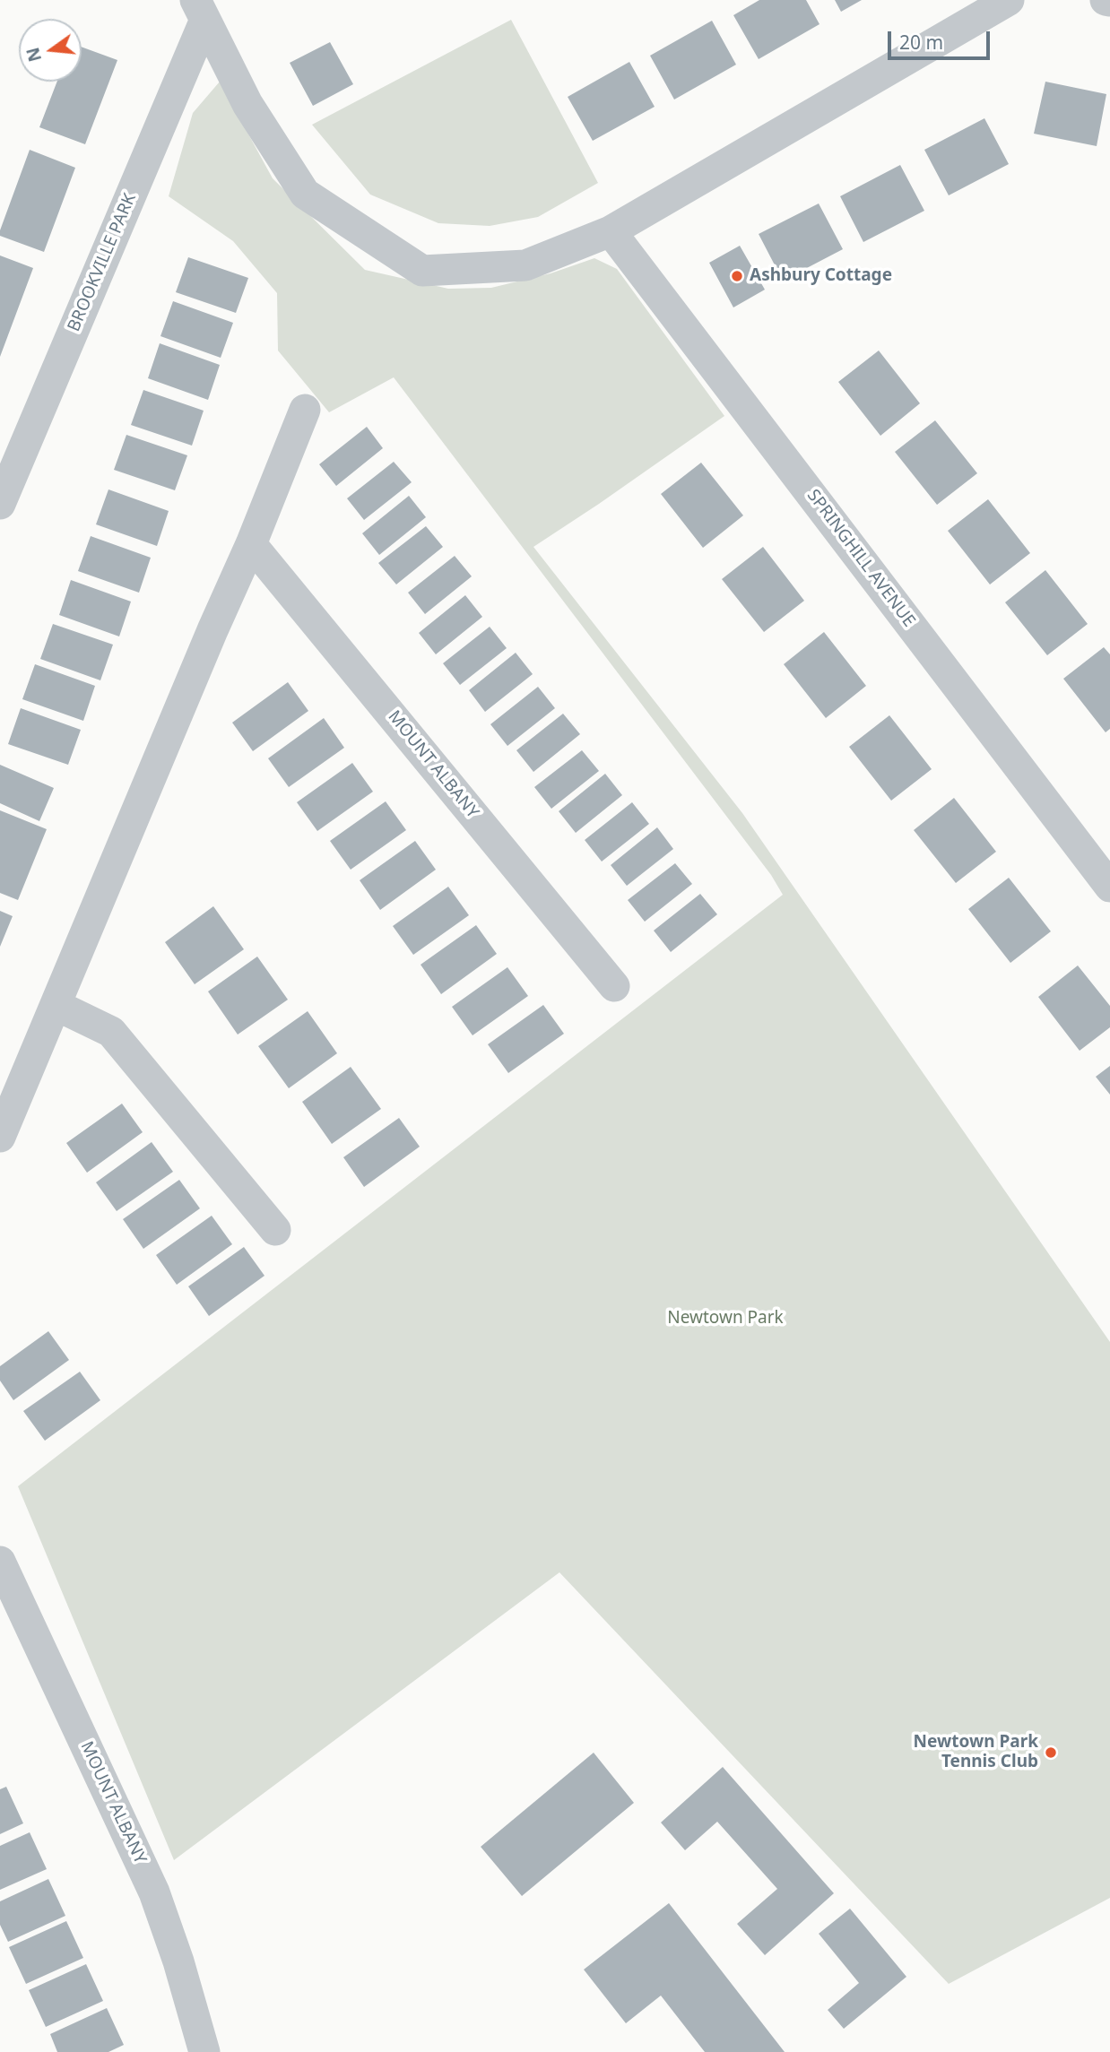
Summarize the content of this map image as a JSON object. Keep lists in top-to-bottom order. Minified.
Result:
{"streets":{"street":["BROOKVILLE PARK","SPRINGHILL AVENUE","MOUNT ALBANY"]},"parks":["Newtown Park"],"places":["Ashbury Cottage","Newtown Park Tennis Club"],"scale_bar":"20 m","north":"left"}
